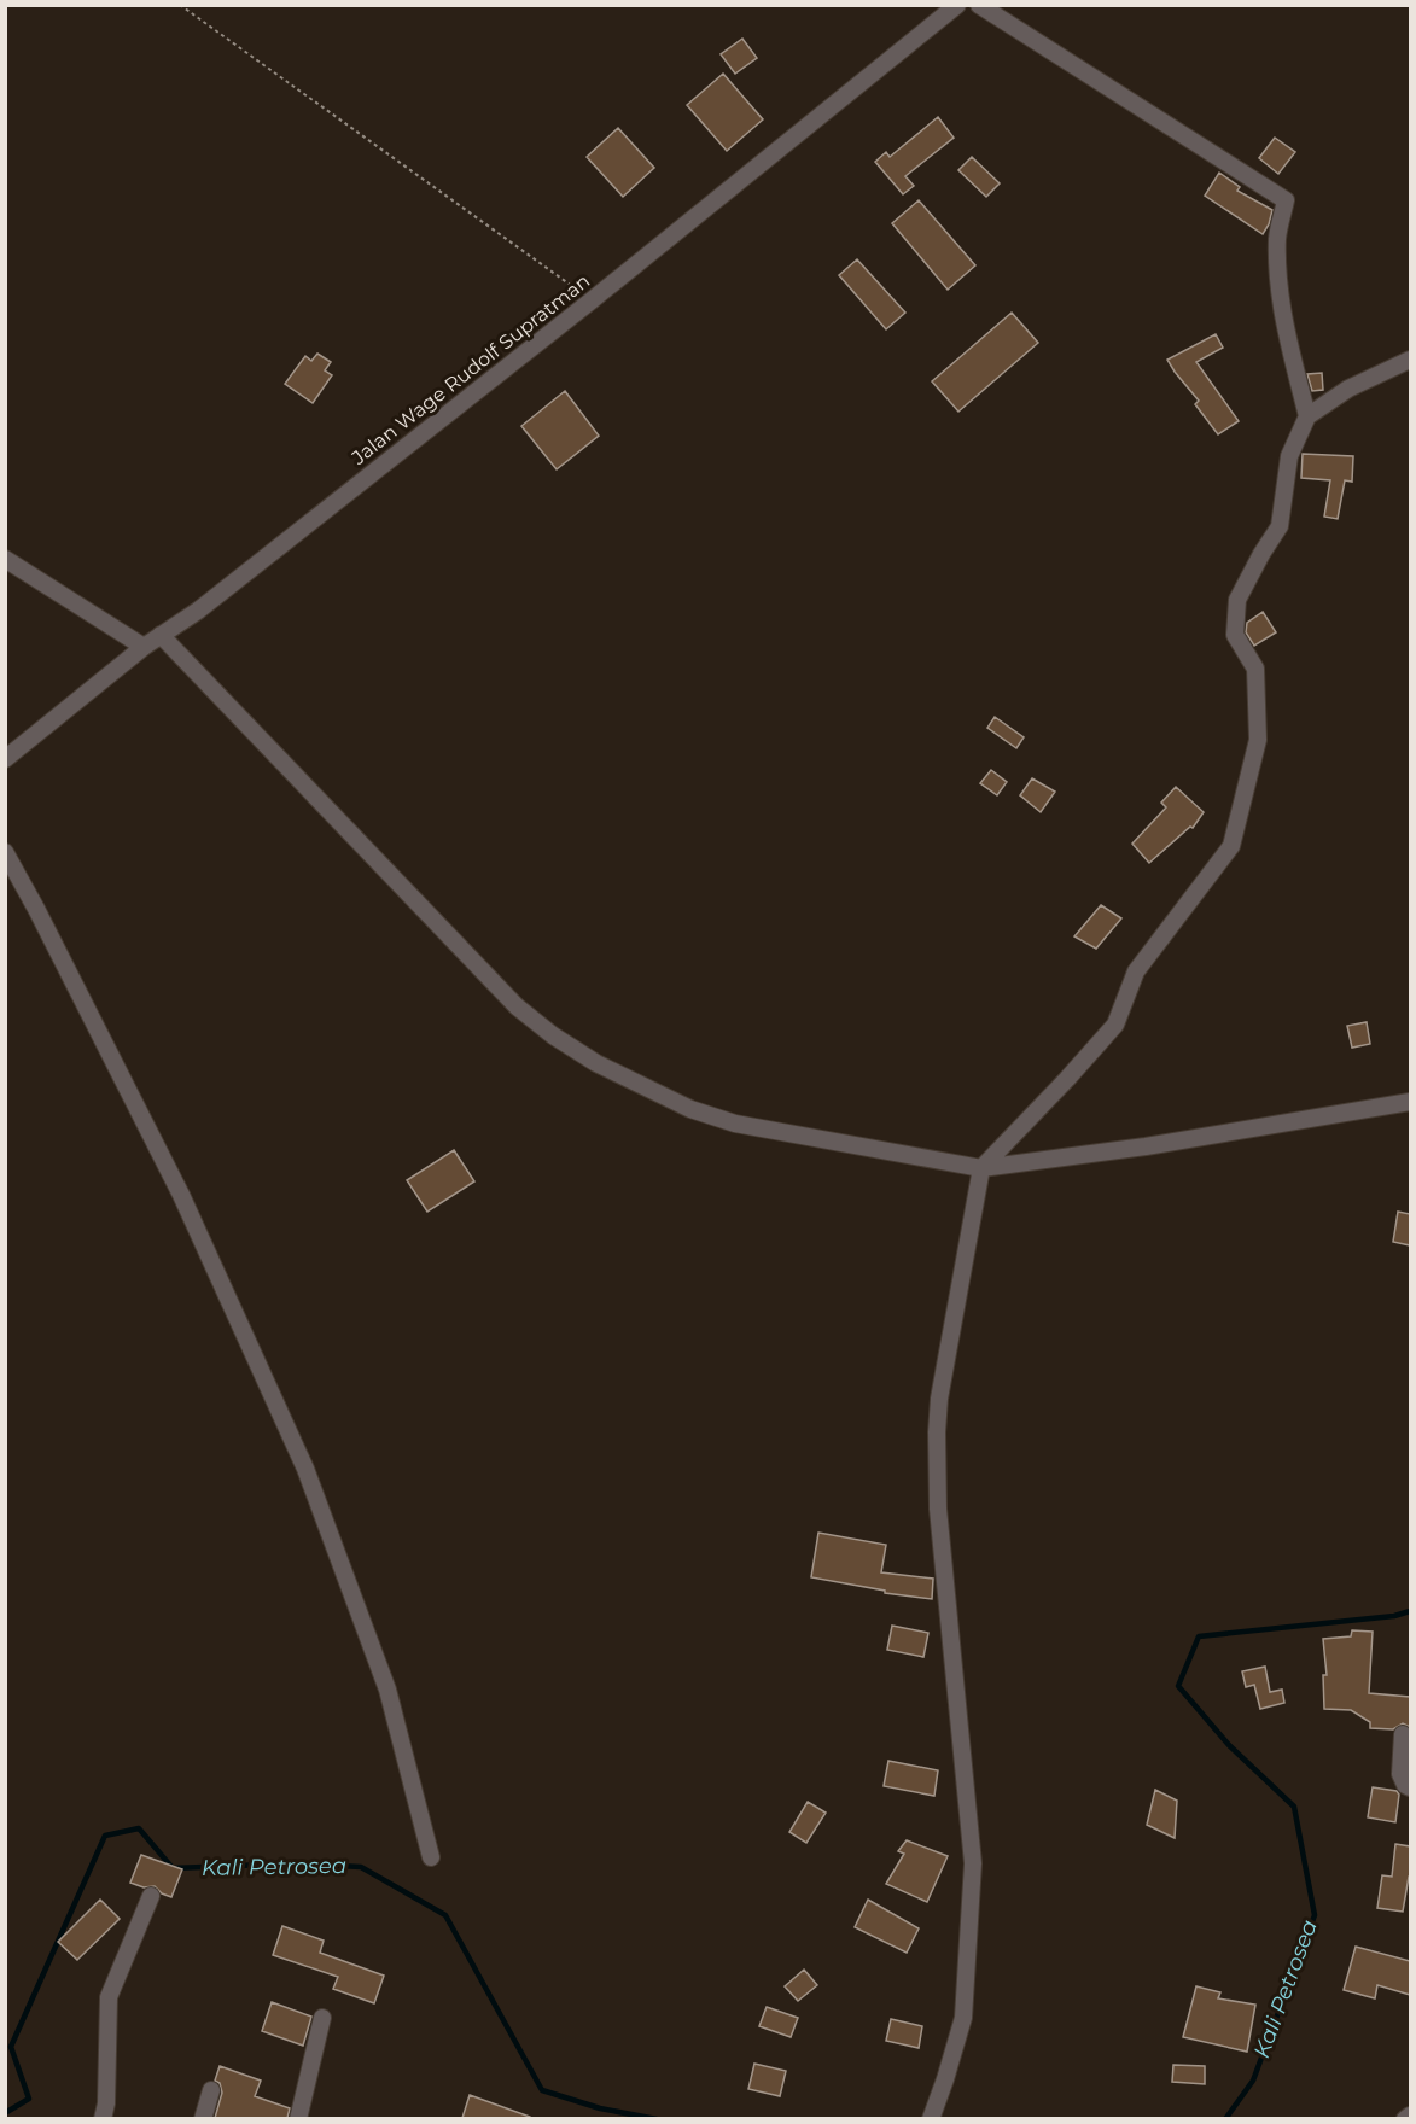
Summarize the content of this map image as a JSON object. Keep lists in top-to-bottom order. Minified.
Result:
{"streets":{"street":["Jalan Wage Rudolf Supratman"]},"water":["Kali Petrosea"]}
